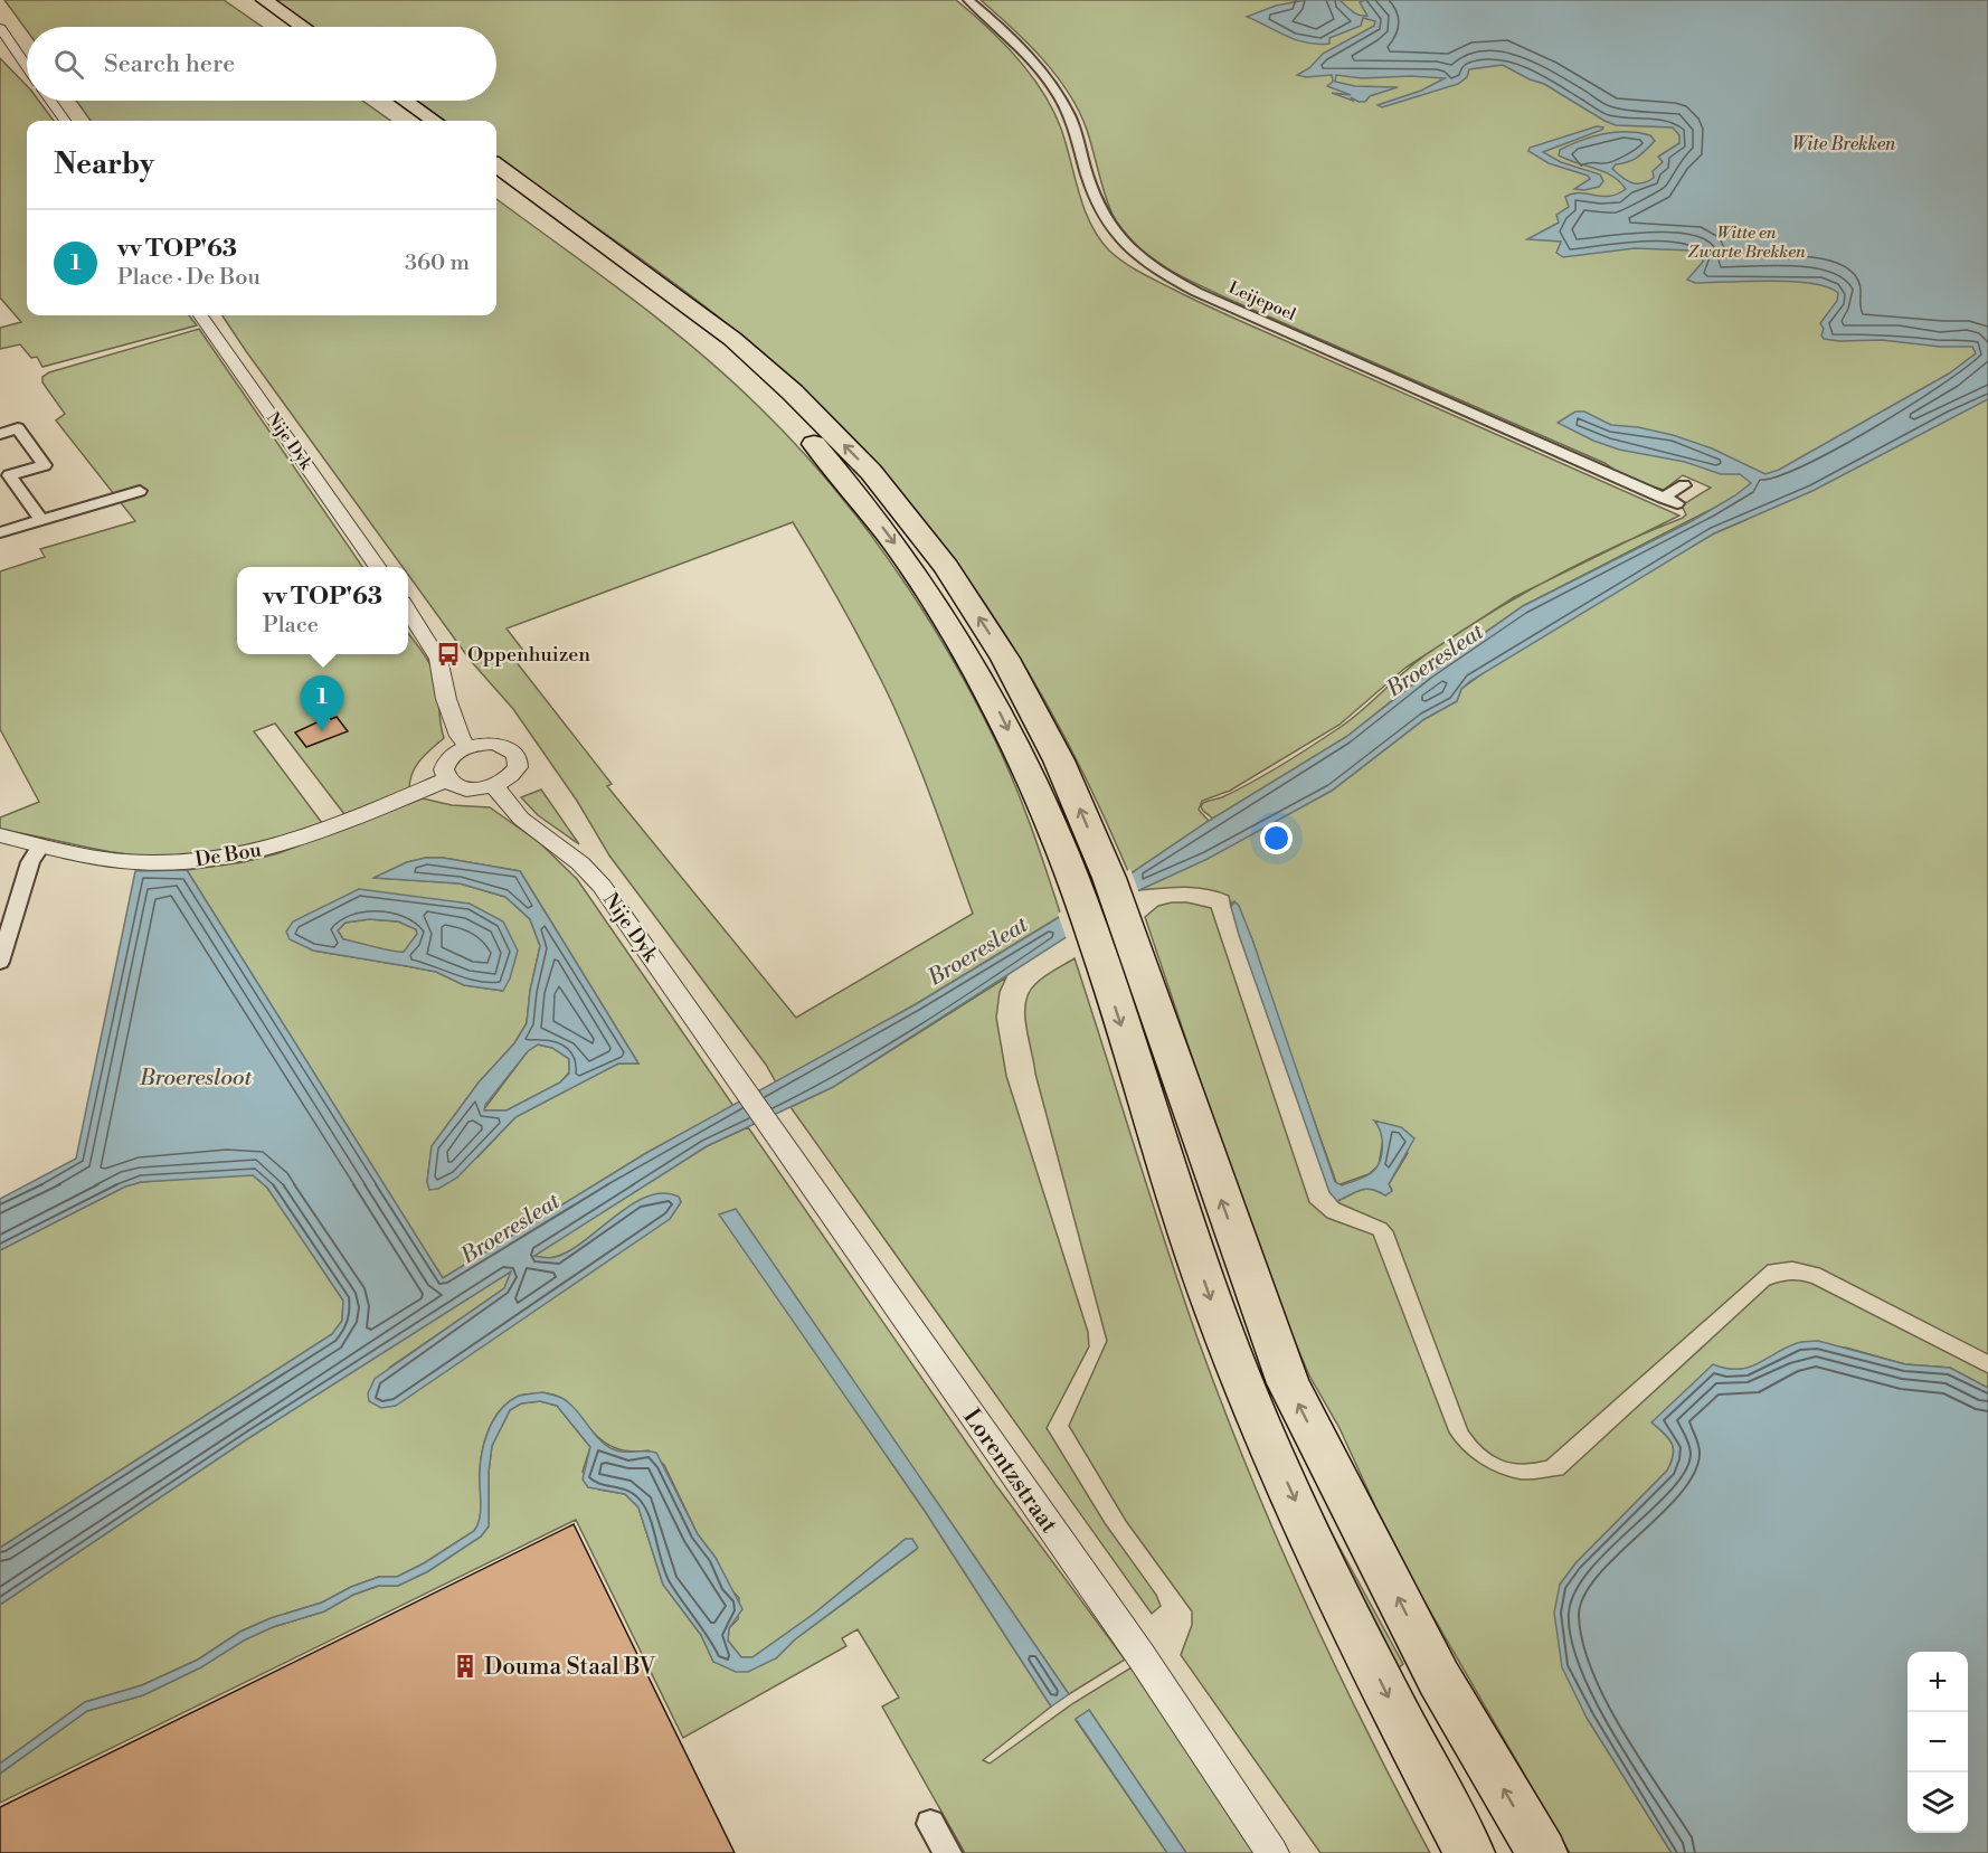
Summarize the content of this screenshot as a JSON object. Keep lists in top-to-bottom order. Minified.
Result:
{"streets":{"street":["Leijepoel","Nije Dyk","De Bou","Lorentzstraat"]},"crossings":[["Nije Dyk","De Bou"],["Nije Dyk","Lorentzstraat"]],"water":["Wite Brekken","Broeresleat","Broeresloot"],"parks":["Witte en Zwarte Brekken"],"places":{"bus stop":["Oppenhuizen"],"building":["Douma Staal BV"]},"page":{"search":"Search here","heading":"Nearby","list":[{"mark":"1","name":"vv TOP'63","note":"Place · De Bou","value":"360 m"}],"popup":["vv TOP'63","Place"],"pins":"1","map_buttons":["+","−"]}}
